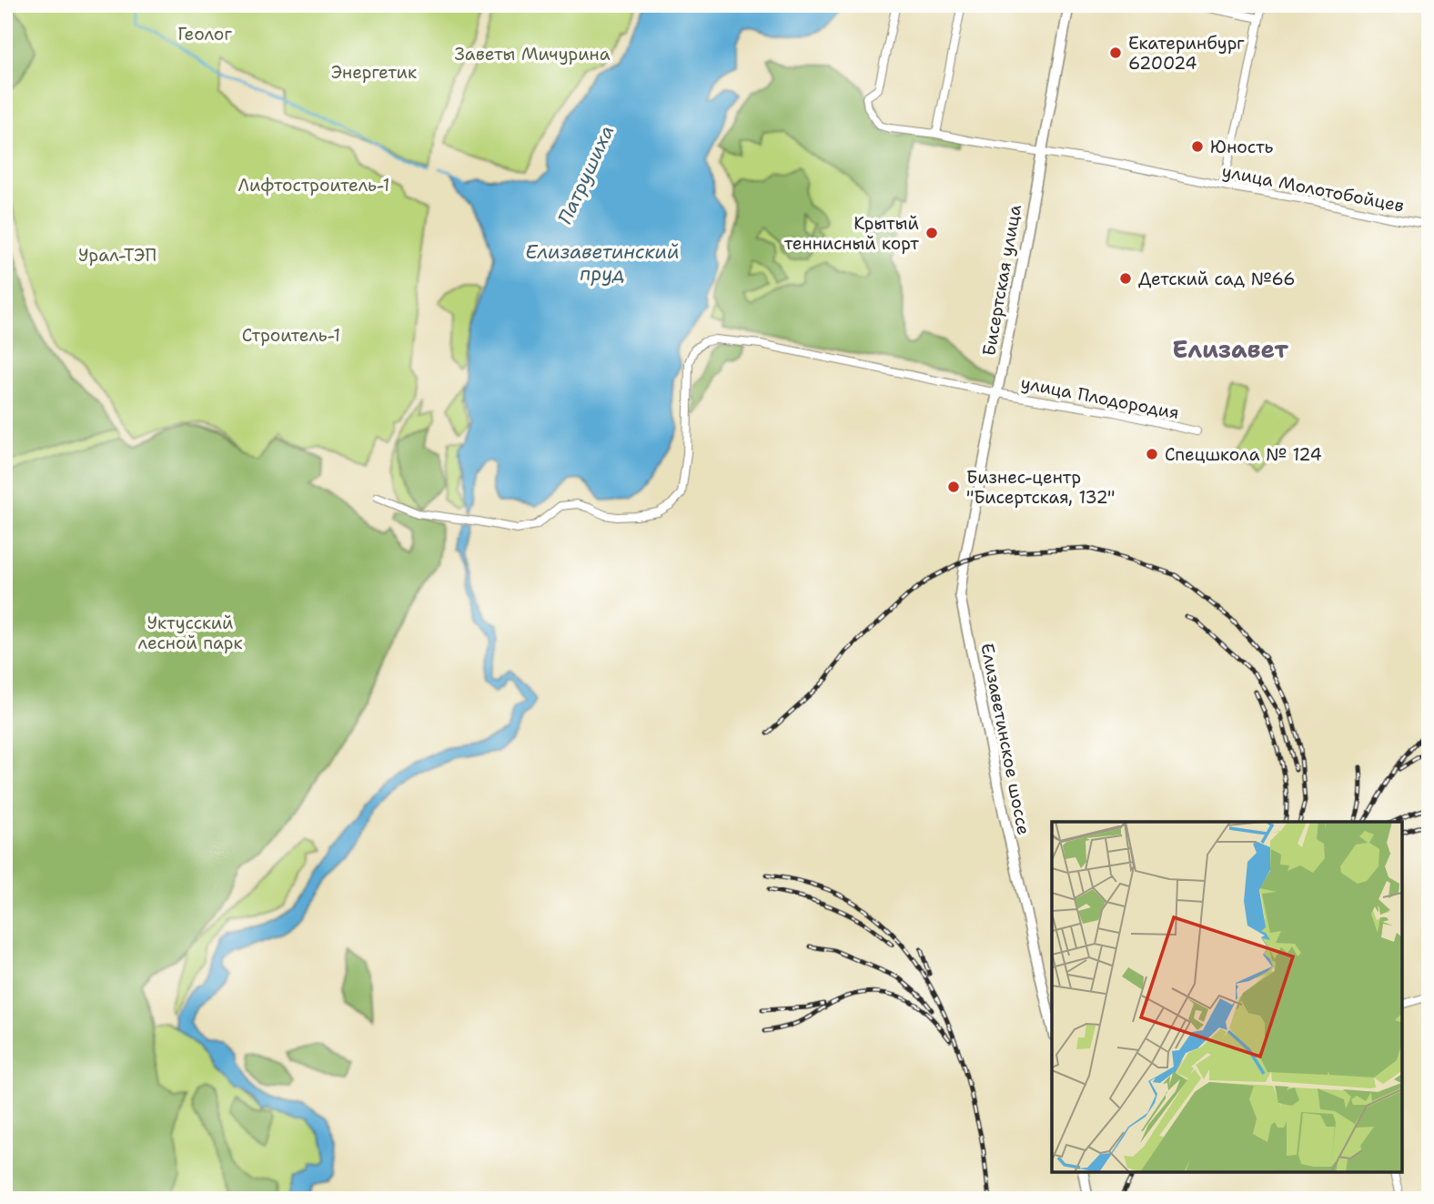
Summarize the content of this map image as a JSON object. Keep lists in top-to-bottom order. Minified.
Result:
{"streets":{"main road":["Бисертская улица","Елизаветинское шоссе"],"street":["улица Молотобойцев","улица Плодородия"]},"crossings":[["улица Молотобойцев","Бисертская улица"],["Бисертская улица","улица Плодородия"],["Бисертская улица","Елизаветинское шоссе"]],"districts":["Елизавет"],"water":["Патрушиха","Елизаветинский пруд"],"parks":["Геолог","Заветы Мичурина","Энергетик","Лифтостроитель-1","Урал-ТЭП","Строитель-1","Уктусский лесной парк"],"places":["Екатеринбург 620024","Юность","Крытый теннисный корт","Детский сад №66","Спецшкола № 124","Бизнес-центр \"Бисертская, 132\""]}
